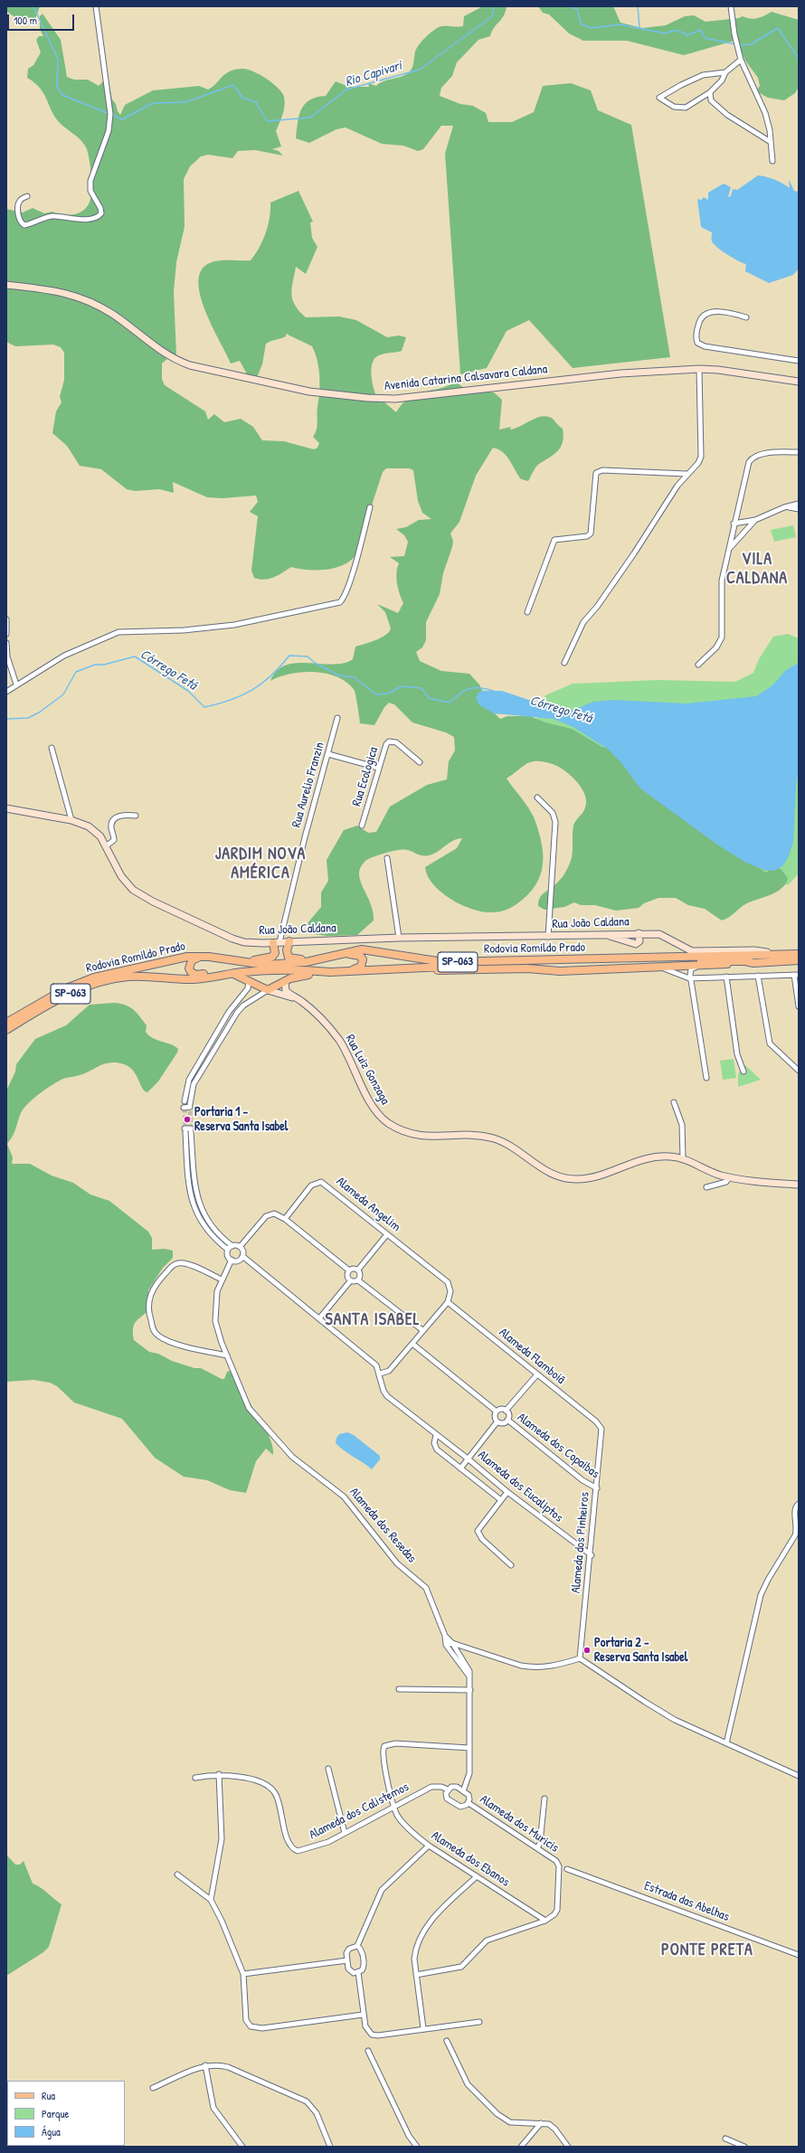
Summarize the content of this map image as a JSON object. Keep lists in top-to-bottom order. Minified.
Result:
{"streets":{"main road":["Rodovia Romildo Prado","SP-063"],"street":["Avenida Catarina Calsavara Caldana","Rua Ecologica","Rua Aurelio Franzin","Rua João Caldana","Rua Luiz Gonzaga","Alameda Angelim","Alameda Flamboiã","Alameda dos Copaibas","Alameda dos Eucaliptos","Alameda dos Resedas","Alameda dos Pinheiros","Alameda dos Calistemos","Alameda dos Muricis","Alameda dos Ebanos","Estrada das Abelhas"]},"crossings":[["Rua Aurelio Franzin","Rua João Caldana"],["Rua João Caldana","Rodovia Romildo Prado"],["Alameda Angelim","Alameda Flamboiã"],["Alameda Flamboiã","Alameda dos Pinheiros"],["Alameda dos Copaibas","Alameda dos Pinheiros"],["Alameda dos Eucaliptos","Alameda dos Pinheiros"],["Alameda dos Resedas","Alameda dos Calistemos"],["Alameda dos Resedas","Alameda dos Muricis"],["Alameda dos Resedas","Alameda dos Ebanos"],["Alameda dos Calistemos","Alameda dos Muricis"],["Alameda dos Calistemos","Alameda dos Ebanos"],["Alameda dos Muricis","Alameda dos Ebanos"]],"districts":["VILA CALDANA","JARDIM NOVA AMÉRICA","SANTA ISABEL","PONTE PRETA"],"water":["Rio Capivari","Córrego Fetá"],"places":["Portaria 1 - Reserva Santa Isabel","Portaria 2 - Reserva Santa Isabel"],"legend":["Rua","Parque","Água"],"scale_bar":"100 m"}
